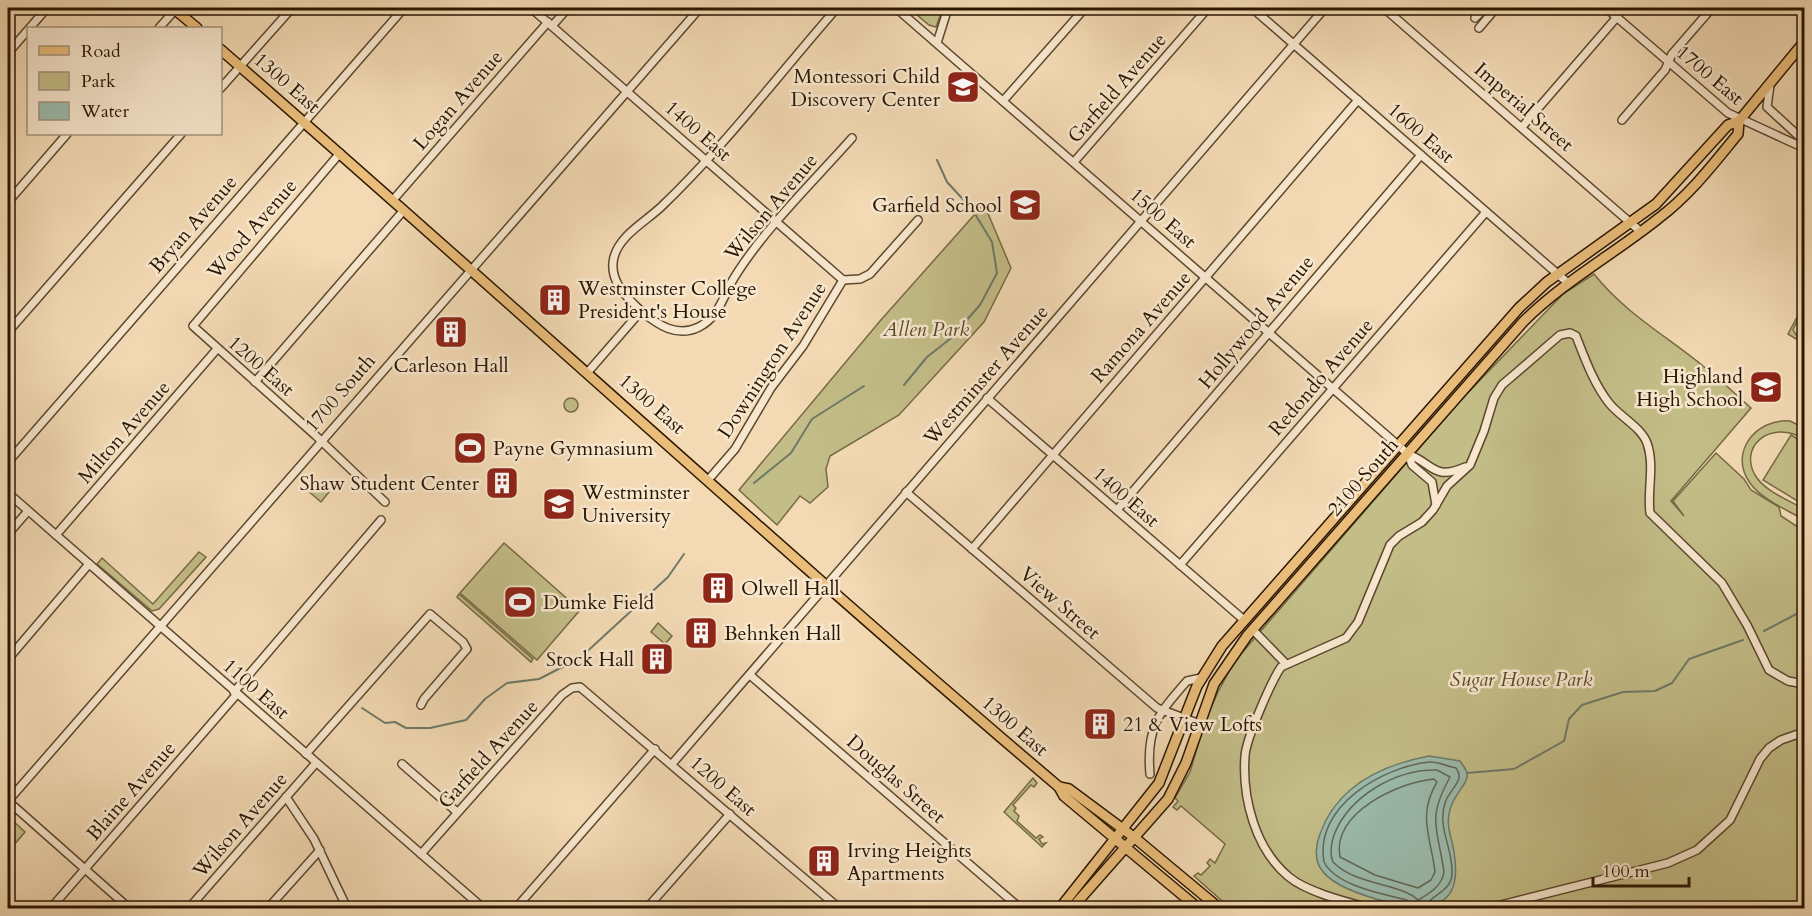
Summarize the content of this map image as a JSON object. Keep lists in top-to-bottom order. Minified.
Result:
{"streets":{"main road":["1300 East","2100 South"],"street":["1700 East","Garfield Avenue","Logan Avenue","Imperial Street","1400 East","1600 East","Wilson Avenue","1500 East","Bryan Avenue","Wood Avenue","Hollywood Avenue","Ramona Avenue","Downington Avenue","1200 East","Westminster Avenue","Redondo Avenue","1700 South","Milton Avenue","View Street","1100 East","Douglas Street","Blaine Avenue"]},"crossings":[["1700 East","2100 South"],["1300 East","Logan Avenue"],["1300 East","Bryan Avenue"],["1300 East","Wood Avenue"],["1300 East","Downington Avenue"],["1300 East","Westminster Avenue"],["1300 East","1700 South"],["1300 East","2100 South"],["Garfield Avenue","1500 East"],["Garfield Avenue","1200 East"],["Garfield Avenue","1100 East"],["Logan Avenue","1400 East"],["Imperial Street","2100 South"],["1400 East","Wilson Avenue"],["1400 East","Hollywood Avenue"],["1400 East","Ramona Avenue"],["1400 East","Downington Avenue"],["1400 East","Westminster Avenue"],["1400 East","Redondo Avenue"],["1400 East","1700 South"],["1400 East","2100 South"],["1600 East","Hollywood Avenue"],["1600 East","Ramona Avenue"],["1600 East","Westminster Avenue"],["1600 East","Redondo Avenue"],["1600 East","2100 South"],["Wilson Avenue","1100 East"],["1500 East","Hollywood Avenue"],["1500 East","Ramona Avenue"],["1500 East","Westminster Avenue"],["1500 East","Redondo Avenue"],["1500 East","2100 South"],["Wood Avenue","1200 East"],["Ramona Avenue","View Street"],["1200 East","Westminster Avenue"],["1200 East","1700 South"],["1200 East","Milton Avenue"],["Westminster Avenue","View Street"],["Westminster Avenue","Douglas Street"],["1700 South","1100 East"],["Milton Avenue","1100 East"],["2100 South","View Street"],["1100 East","Blaine Avenue"]],"parks":["Allen Park","Sugar House Park"],"places":{"school or university":["Montessori Child Discovery Center","Garfield School","Highland High School","Westminster University"],"building":["Westminster College President's House","Carleson Hall","Shaw Student Center","Olwell Hall","Behnken Hall","Stock Hall","21 & View Lofts","Irving Heights Apartments"],"sports":["Payne Gymnasium","Dumke Field"]},"legend":["Road","Park","Water"],"scale_bar":"100 m"}
